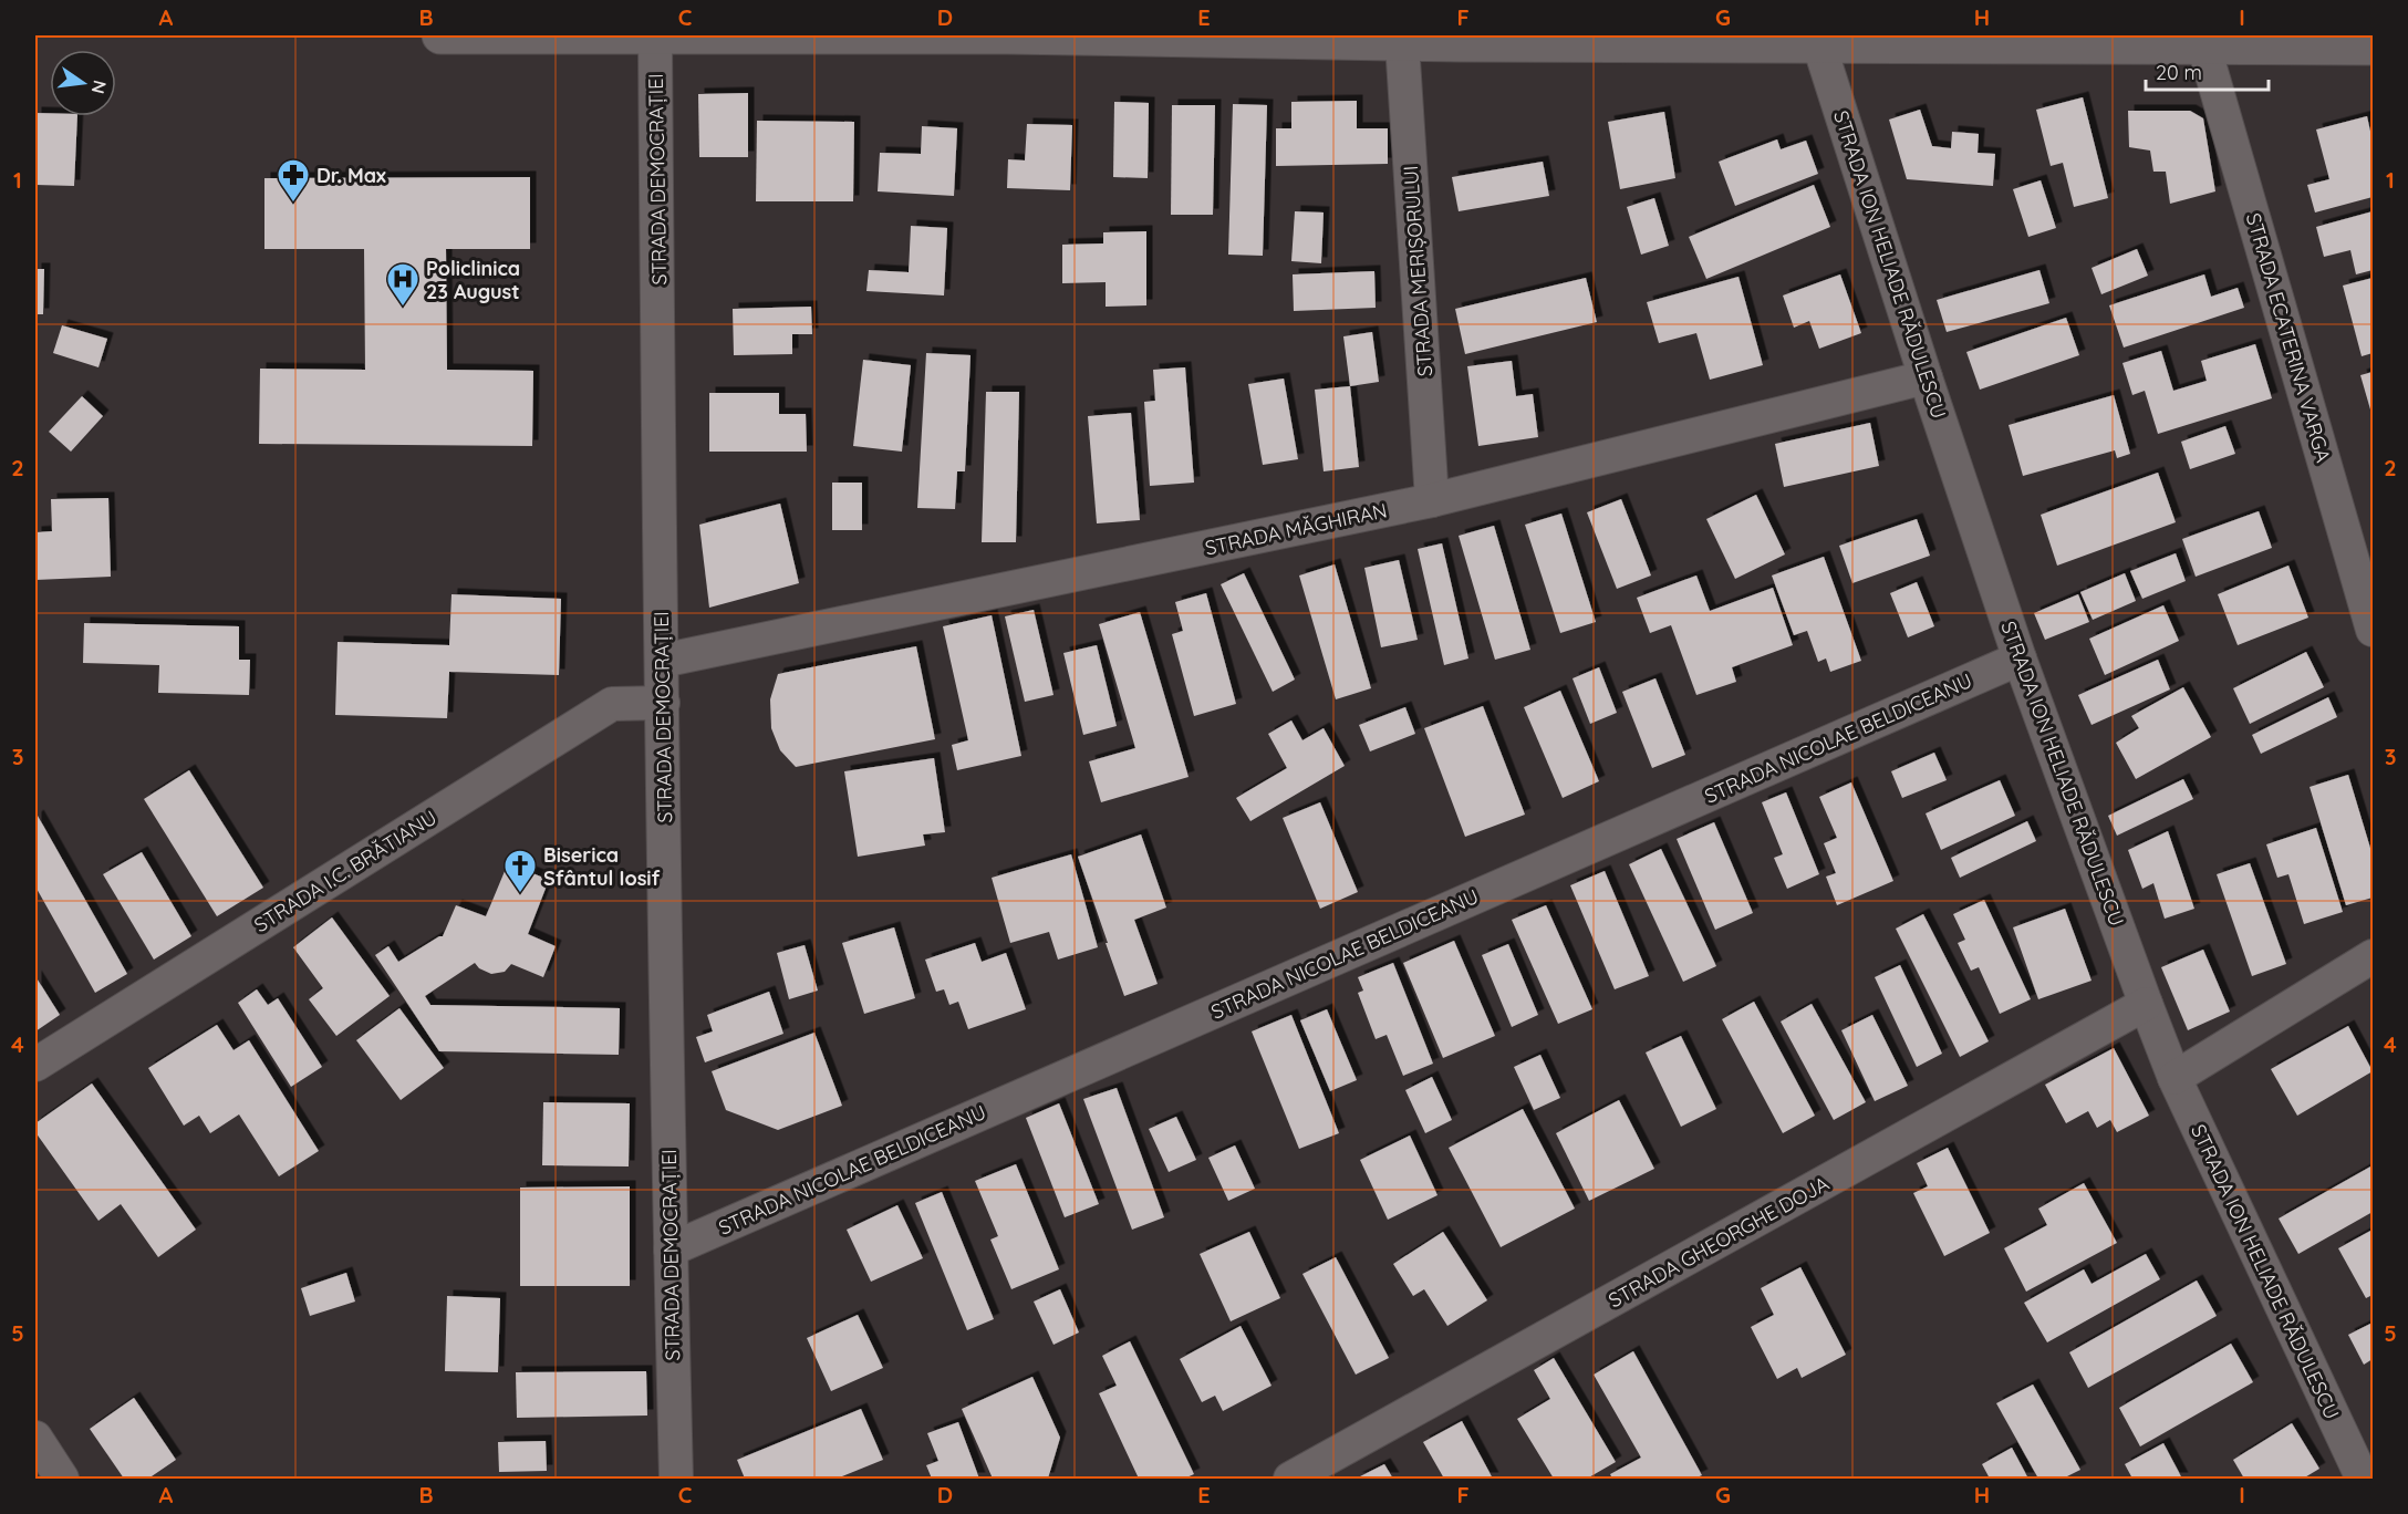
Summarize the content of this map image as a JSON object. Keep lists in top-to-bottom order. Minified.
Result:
{"streets":{"street":["STRADA DEMOCRAȚIEI","STRADA ION HELIADE RĂDULESCU","STRADA MERIȘORULUI","STRADA ECATERINA VARGA","STRADA MĂGHIRAN","STRADA NICOLAE BELDICEANU","STRADA I.C. BRĂTIANU","STRADA GHEORGHE DOJA"]},"crossings":[["STRADA DEMOCRAȚIEI","STRADA MĂGHIRAN"],["STRADA DEMOCRAȚIEI","STRADA NICOLAE BELDICEANU"],["STRADA DEMOCRAȚIEI","STRADA I.C. BRĂTIANU"],["STRADA ION HELIADE RĂDULESCU","STRADA MĂGHIRAN"],["STRADA ION HELIADE RĂDULESCU","STRADA NICOLAE BELDICEANU"],["STRADA ION HELIADE RĂDULESCU","STRADA GHEORGHE DOJA"],["STRADA MERIȘORULUI","STRADA MĂGHIRAN"]],"places":{"pharmacy":["Dr. Max"],"hospital":["Policlinica 23 August"],"church":["Biserica Sfântul Iosif"]},"scale_bar":"20 m","north":"right","grid":{"columns":["A","B","C","D","E","F","G","H","I"],"rows":["1","2","3","4","5"]}}
